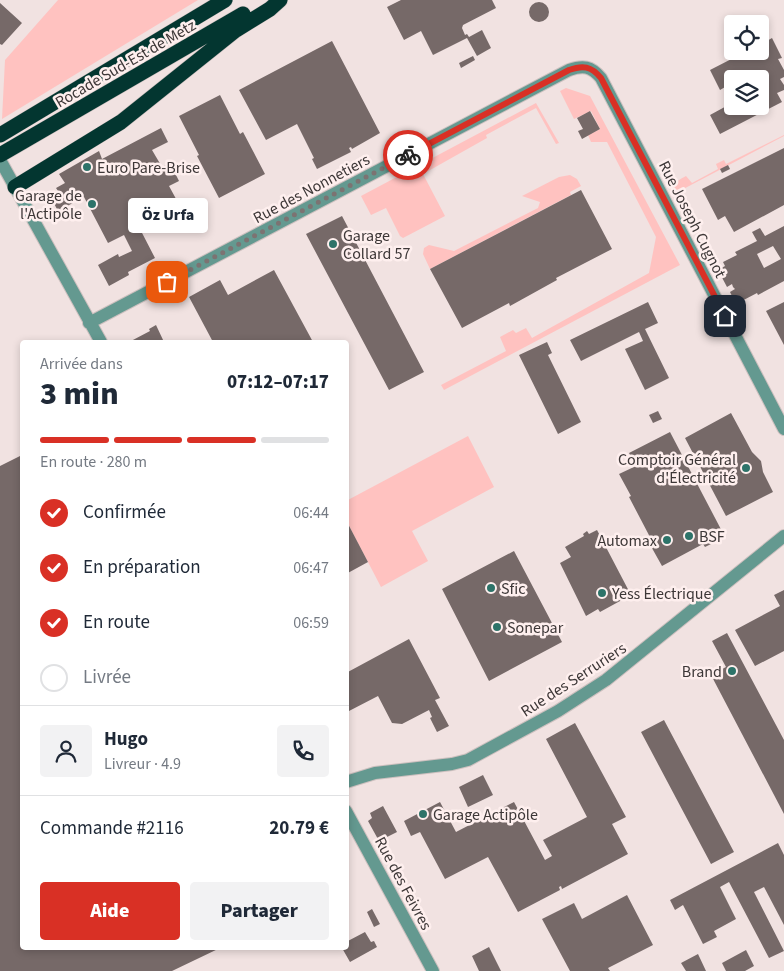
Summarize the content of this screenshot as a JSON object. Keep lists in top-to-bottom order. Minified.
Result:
{"streets":{"highway":["Rocade Sud-Est de Metz"],"street":["Rue des Nonnetiers","Rue Joseph Cugnot","Rue des Serruriers","Rue des Feivres"]},"crossings":[["Rue des Nonnetiers","Rue Joseph Cugnot"]],"places":["Euro Pare-Brise","Garage de l'Actipôle","Garage Collard 57","Öz Urfa","Comptoir Général d'Électricité","BSF","Automax","Sfic","Yess Électrique","Sonepar","Brand","Garage Actipôle"],"page":{"bubble":"Öz Urfa","heading":["3 min","Arrivée dans","07:12–07:17"],"panel":["Hugo","Livreur · 4.9","Commande #2116","20.79 €"],"bar":"En route · 280 m","list":[["Confirmée","06:44"],["En préparation","06:47"],["En route","06:59"],"Livrée"],"buttons":["Aide","Partager"]}}
